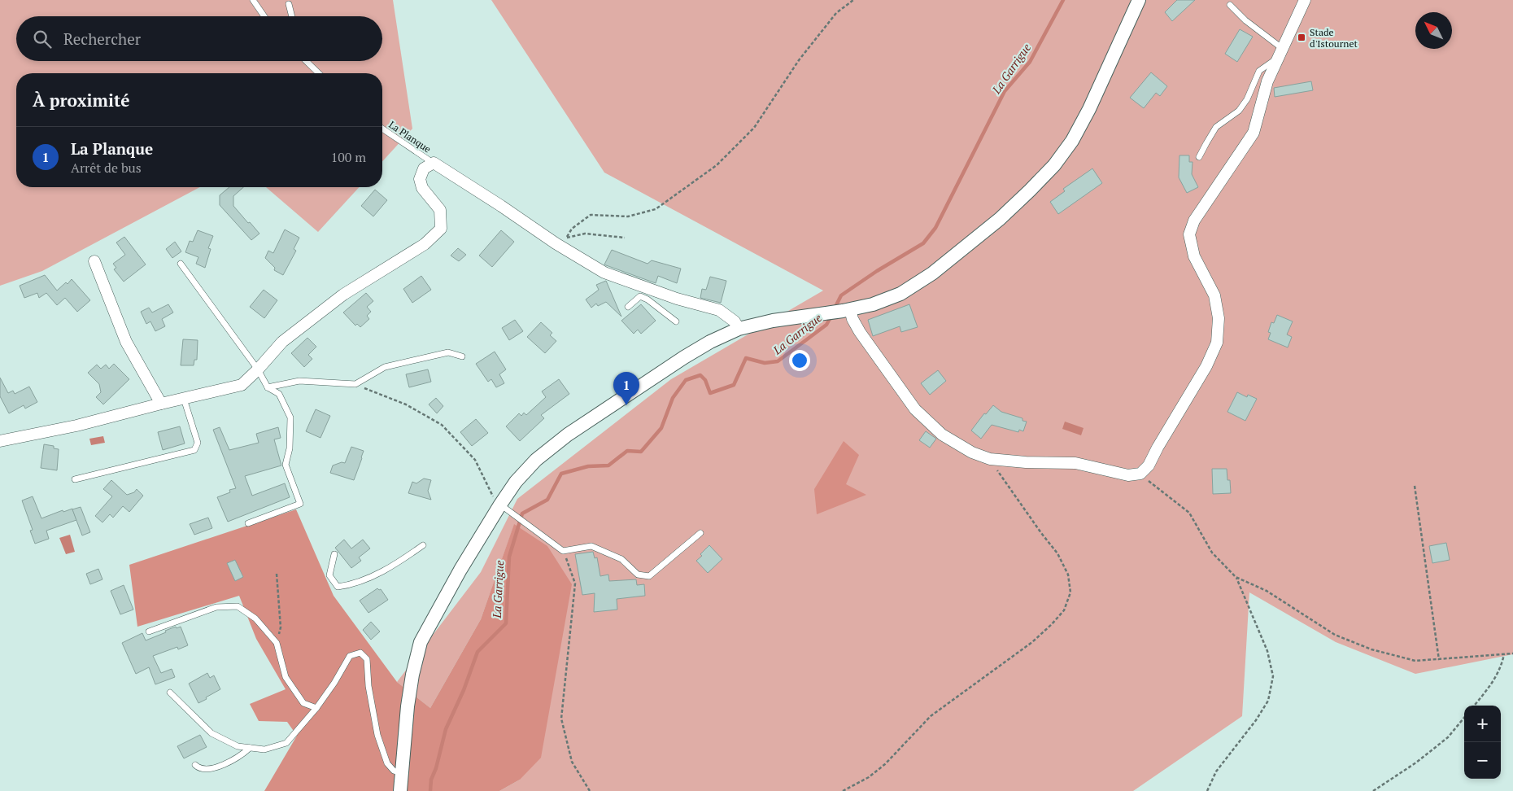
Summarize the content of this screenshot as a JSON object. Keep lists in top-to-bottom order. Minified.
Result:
{"streets":{"lane":["La Planque"]},"water":["La Garrigue"],"places":{"transit":["Stade d'Istournet"]},"north":"top left","page":{"search":"Rechercher","heading":"À proximité","list":[{"mark":"1","name":"La Planque","note":"Arrêt de bus","value":"100 m"}],"pins":"1","map_buttons":["+","−"]}}
